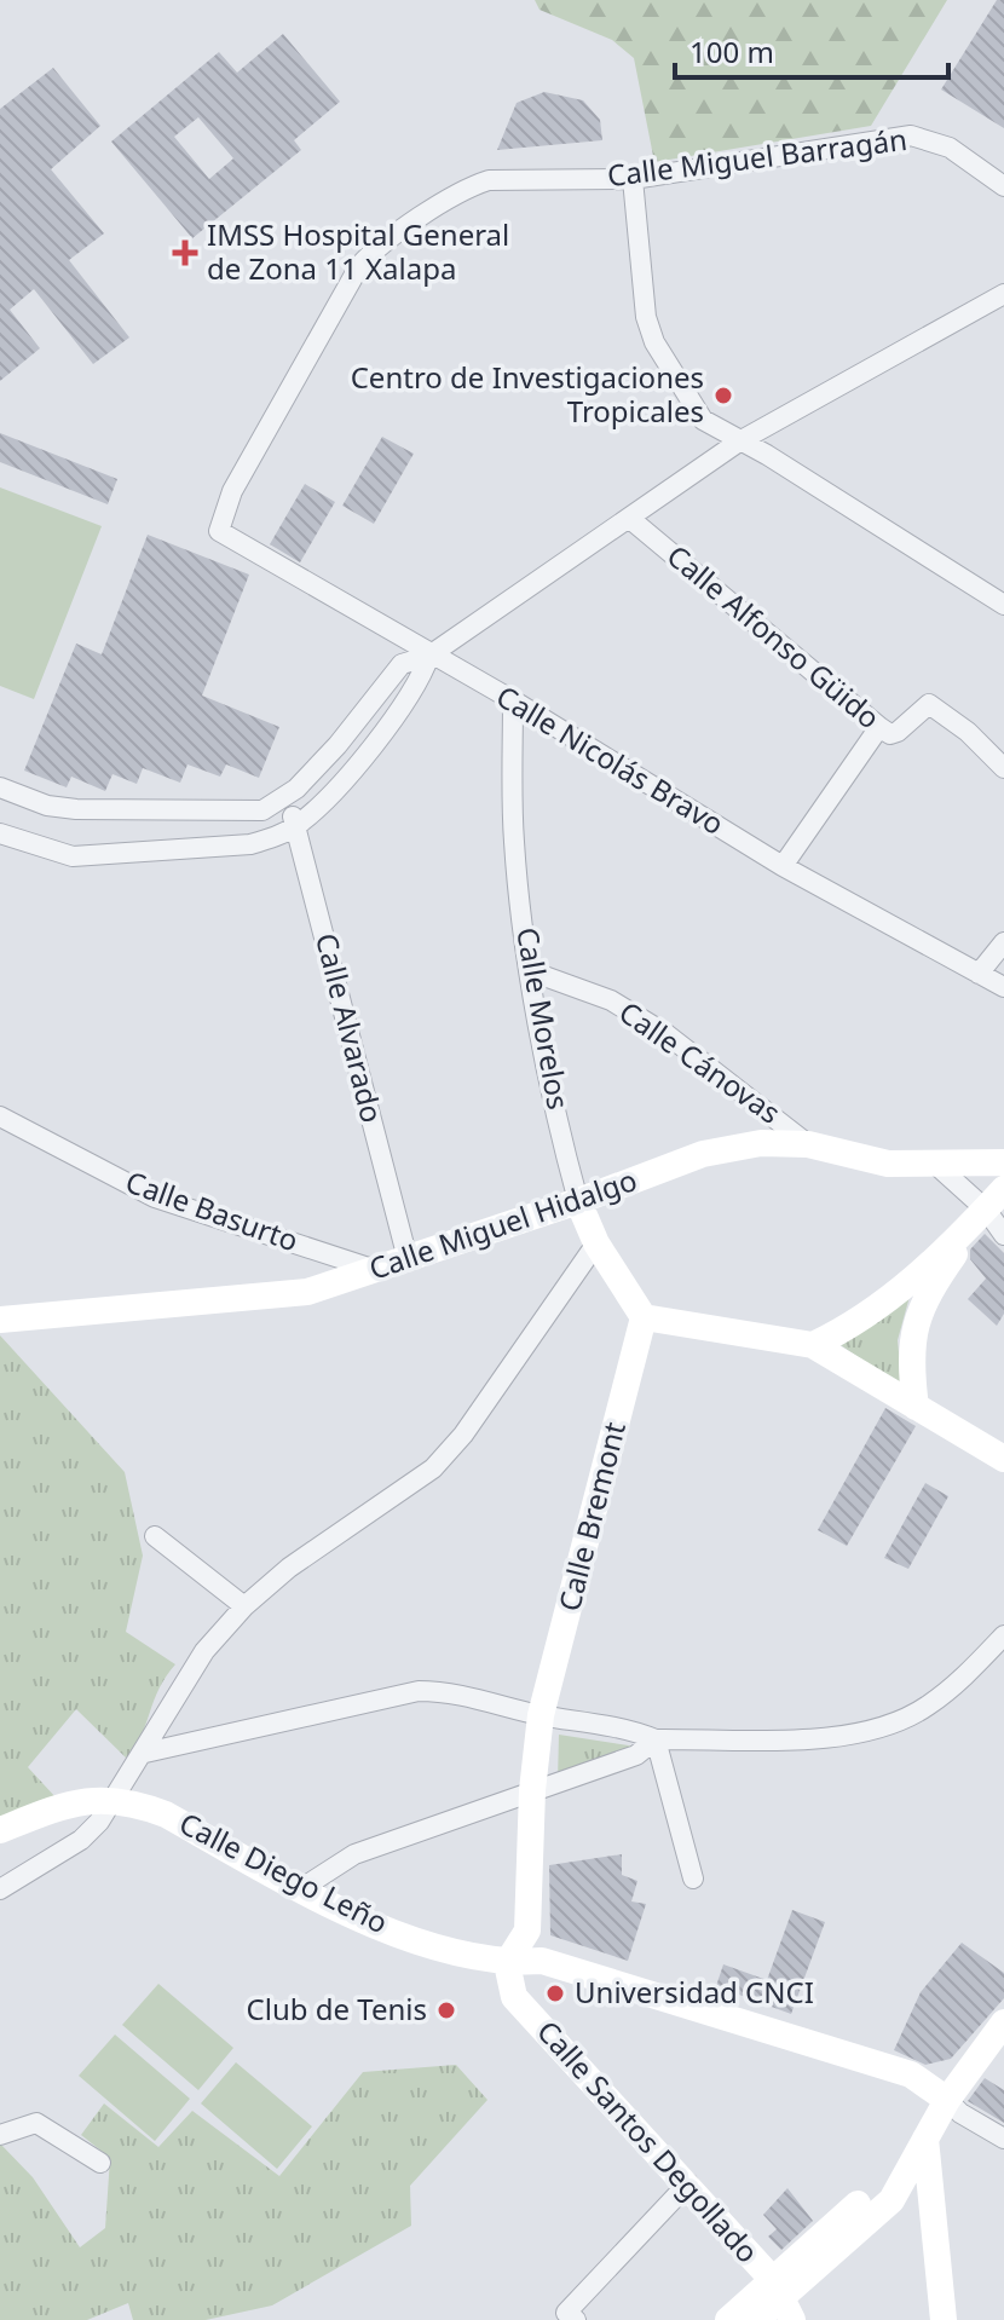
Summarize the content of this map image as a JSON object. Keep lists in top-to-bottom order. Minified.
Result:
{"streets":{"main road":["Calle Morelos","Calle Miguel Hidalgo","Calle Bremont","Calle Diego Leño","Calle Santos Degollado"],"street":["Calle Miguel Barragán","Calle Alfonso Güido","Calle Nicolás Bravo","Calle Alvarado","Calle Cánovas","Calle Basurto"]},"crossings":[["Calle Miguel Barragán","Calle Nicolás Bravo"],["Calle Nicolás Bravo","Calle Morelos"],["Calle Morelos","Calle Cánovas"],["Calle Morelos","Calle Miguel Hidalgo"],["Calle Morelos","Calle Bremont"],["Calle Alvarado","Calle Miguel Hidalgo"],["Calle Cánovas","Calle Miguel Hidalgo"],["Calle Basurto","Calle Miguel Hidalgo"],["Calle Bremont","Calle Diego Leño"],["Calle Bremont","Calle Santos Degollado"],["Calle Diego Leño","Calle Santos Degollado"]],"places":{"health":["IMSS Hospital General de Zona 11 Xalapa"],"other":["Centro de Investigaciones Tropicales","Universidad CNCI","Club de Tenis"]},"scale_bar":"100 m"}
